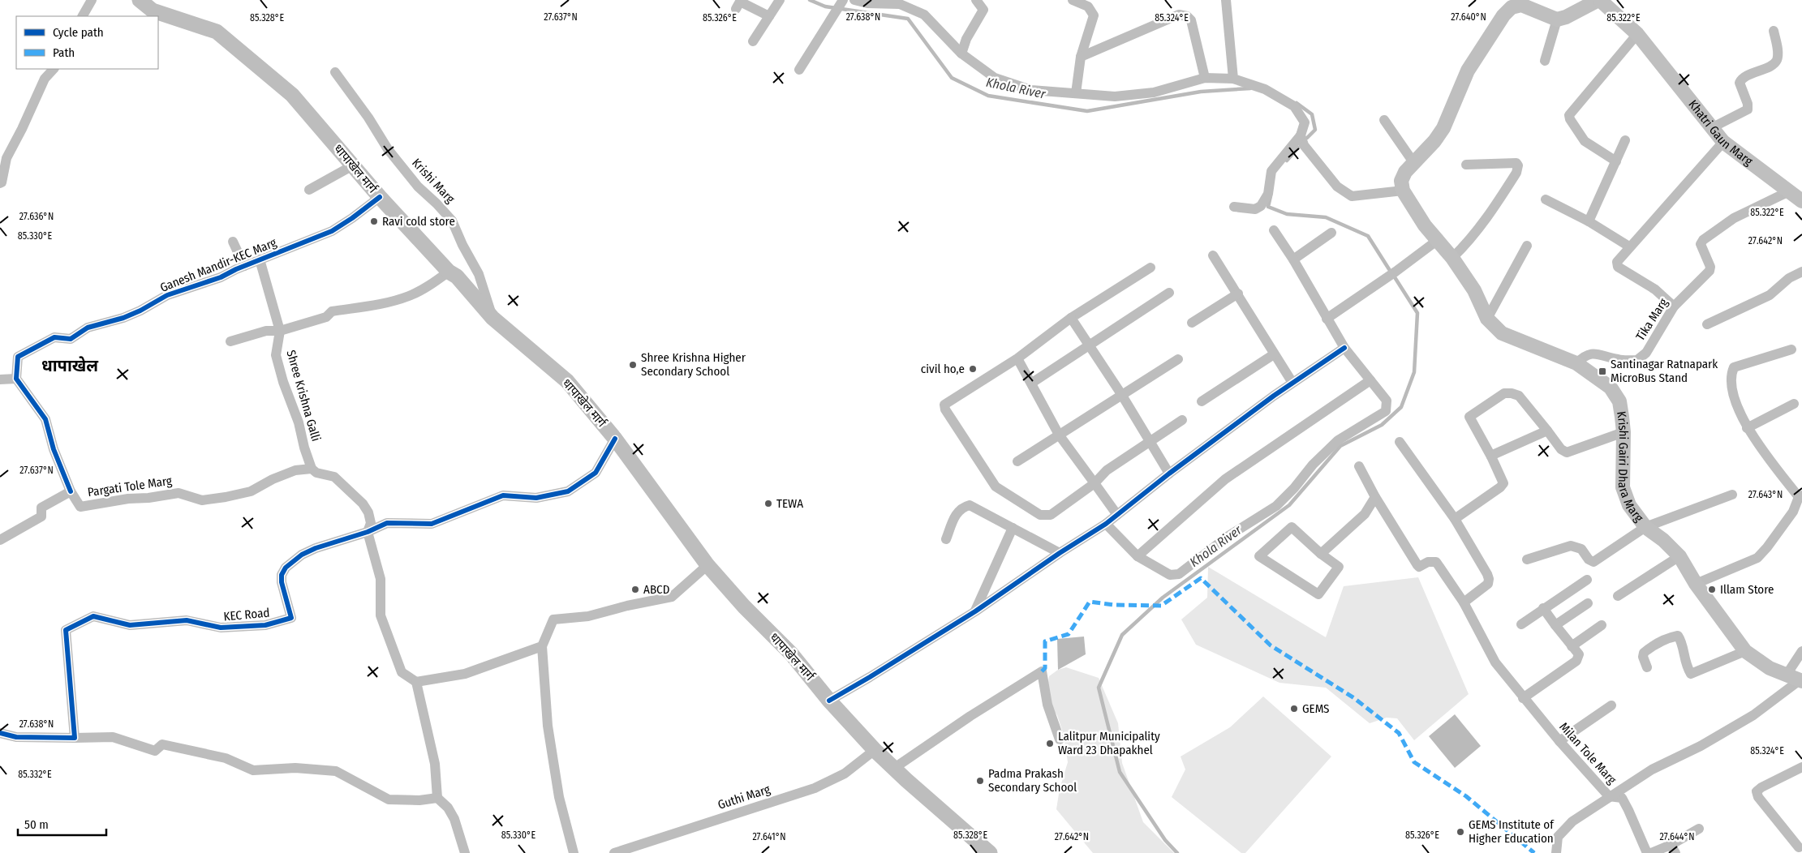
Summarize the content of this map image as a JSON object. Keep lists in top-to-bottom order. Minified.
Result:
{"streets":{"main road":["Khatri Gaun Marg","धापाखेल मार्ग","Krishi Gairi Dhara Marg"],"street":["Krishi Marg","Ganesh Mandir-KEC Marg","Tika Marg","Shree Krishna Galli","Pargati Tole Marg","KEC Road","Milan Tole Marg","Guthi Marg"]},"crossings":[["Khatri Gaun Marg","Tika Marg"],["धापाखेल मार्ग","Krishi Marg"],["धापाखेल मार्ग","Ganesh Mandir-KEC Marg"],["धापाखेल मार्ग","KEC Road"],["धापाखेल मार्ग","Guthi Marg"],["Ganesh Mandir-KEC Marg","Shree Krishna Galli"],["Tika Marg","Krishi Gairi Dhara Marg"],["Shree Krishna Galli","Pargati Tole Marg"],["Krishi Gairi Dhara Marg","Milan Tole Marg"],["Pargati Tole Marg","KEC Road"]],"districts":["धापाखेल"],"water":["Khola River"],"places":{"other":["Ravi cold store","Shree Krishna Higher Secondary School","civil ho,e","TEWA","ABCD","Illam Store","GEMS","Lalitpur Municipality Ward 23 Dhapakhel","Padma Prakash Secondary School","GEMS Institute of Higher Education"],"transit":["Santinagar Ratnapark MicroBus Stand"]},"legend":["Cycle path","Path"],"scale_bar":"50 m","coordinates":["27.640°N","27.637°N","27.638°N","85.328°E","85.326°E","85.324°E","85.322°E","27.636°N","85.330°E","27.642°N","27.643°N","85.332°E","27.641°N","27.644°N"]}
